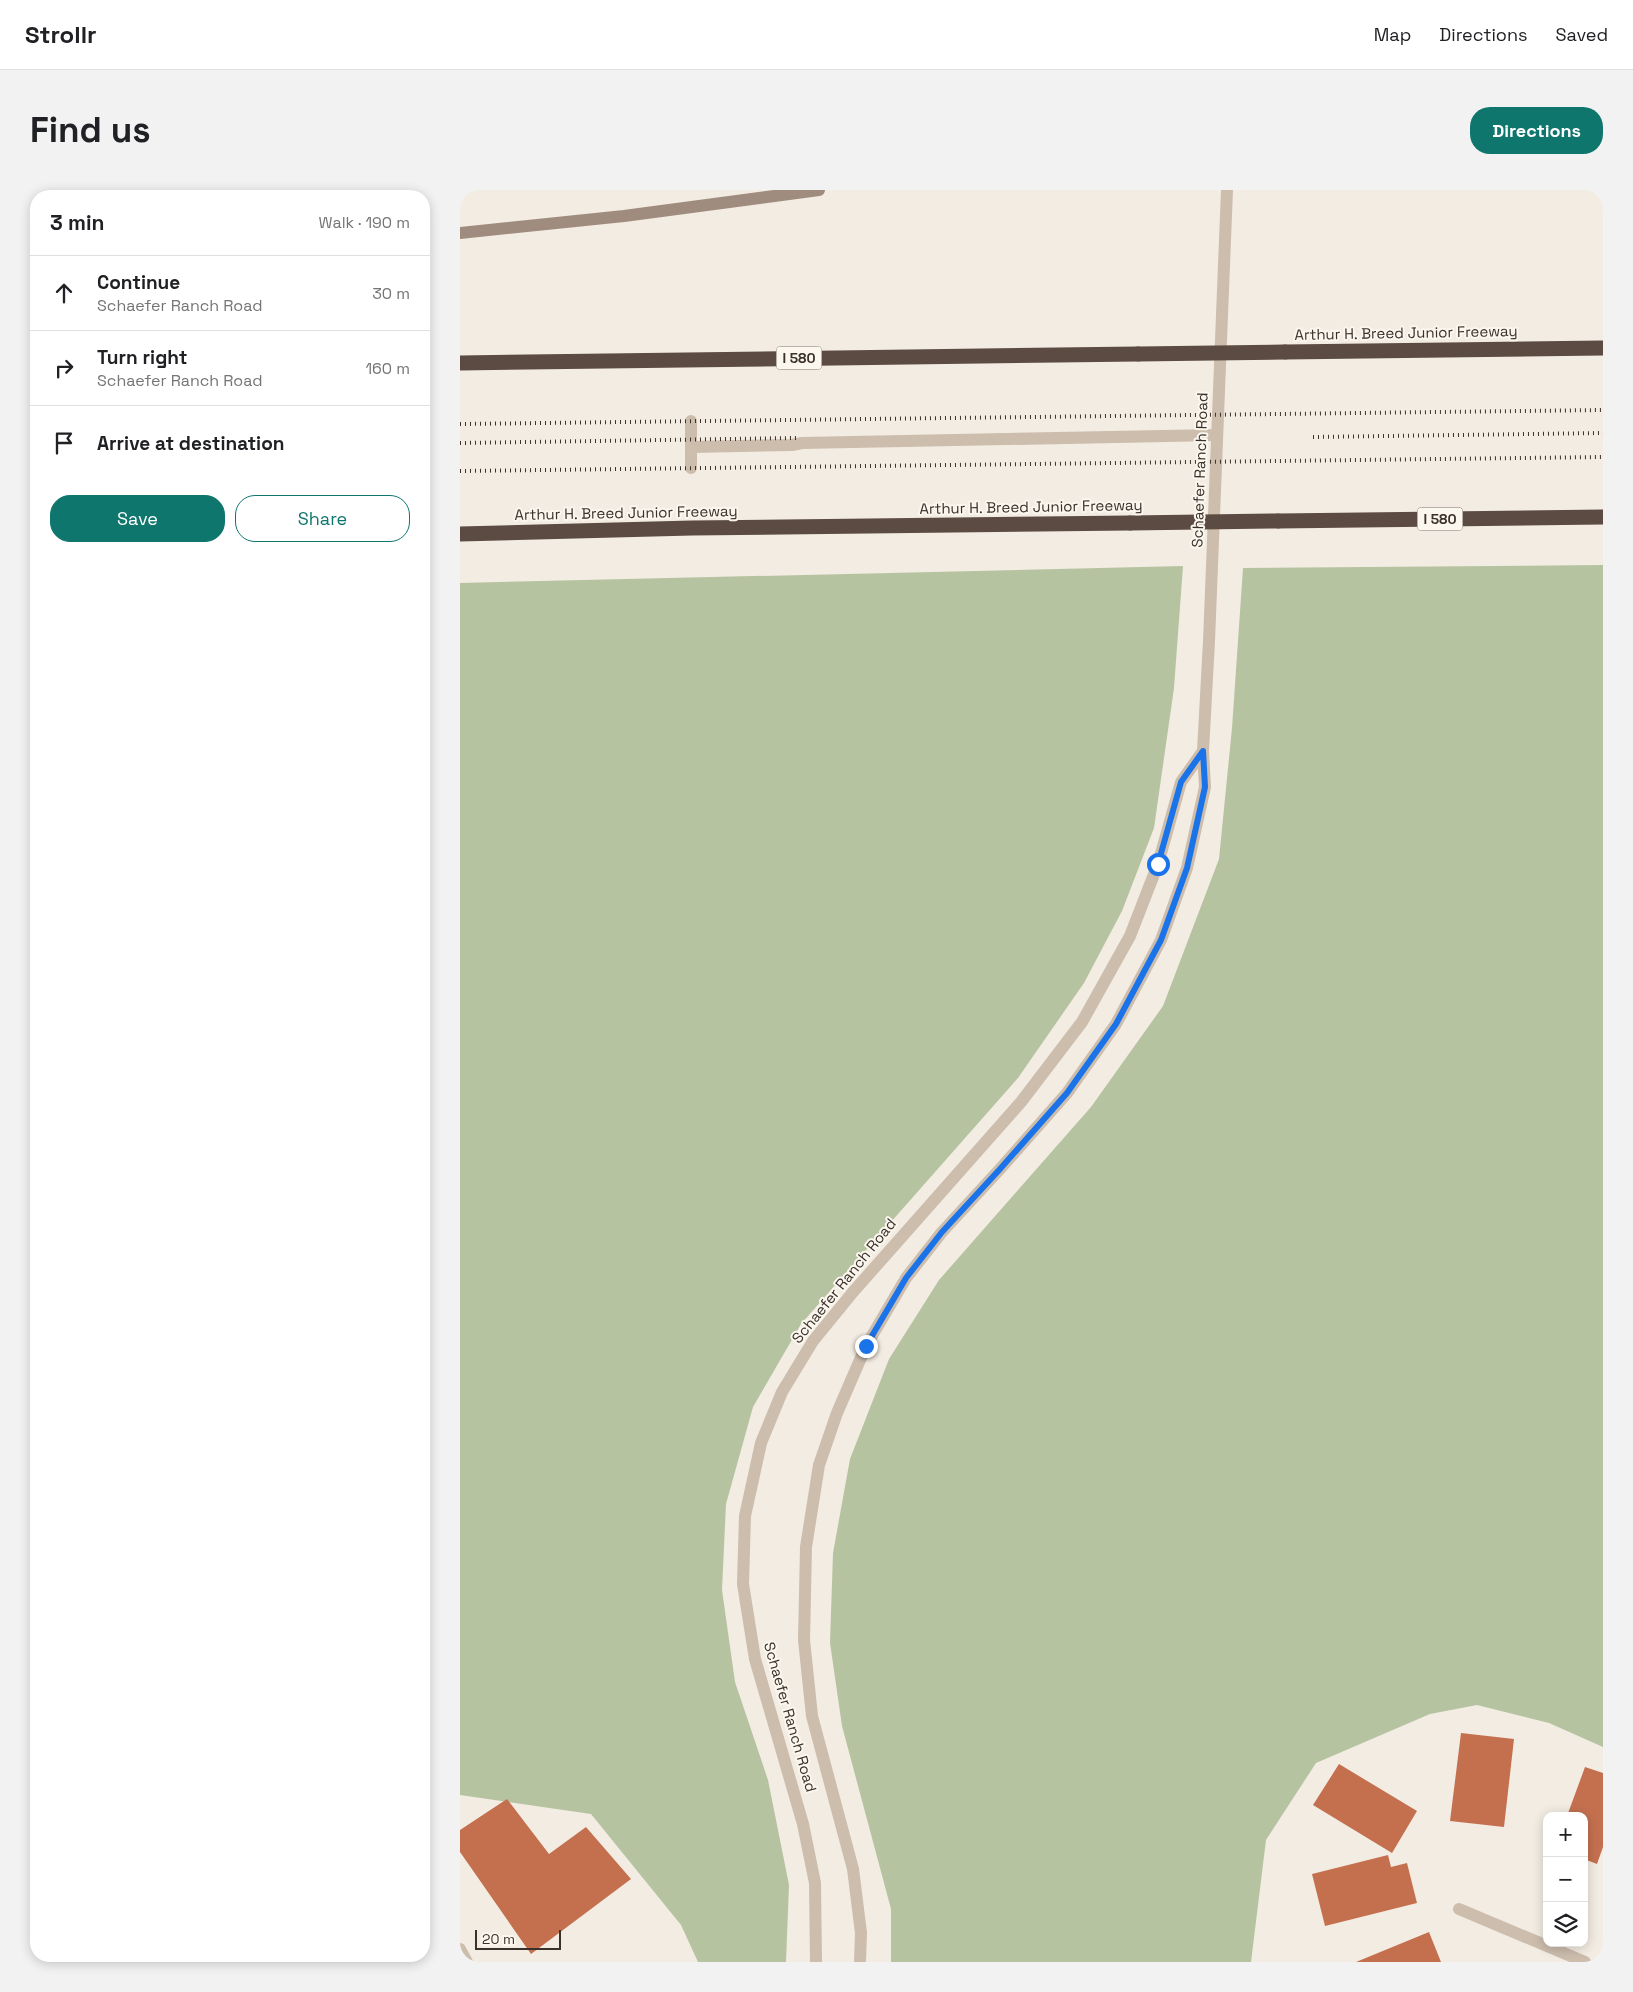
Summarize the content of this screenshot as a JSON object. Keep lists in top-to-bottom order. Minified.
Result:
{"streets":{"highway":["Arthur H. Breed Junior Freeway","I 580"],"street":["Schaefer Ranch Road"]},"scale_bar":"20 m","page":{"header":"Strollr","nav":["Map","Directions","Saved"],"buttons":["Directions",["Save","Share"]],"title":"Find us","heading":["3 min","Walk · 190 m"],"list":[["Continue","Schaefer Ranch Road","30 m"],["Turn right","Schaefer Ranch Road","160 m"],"Arrive at destination"],"map_buttons":["+","−"],"scale":"20 m"}}
